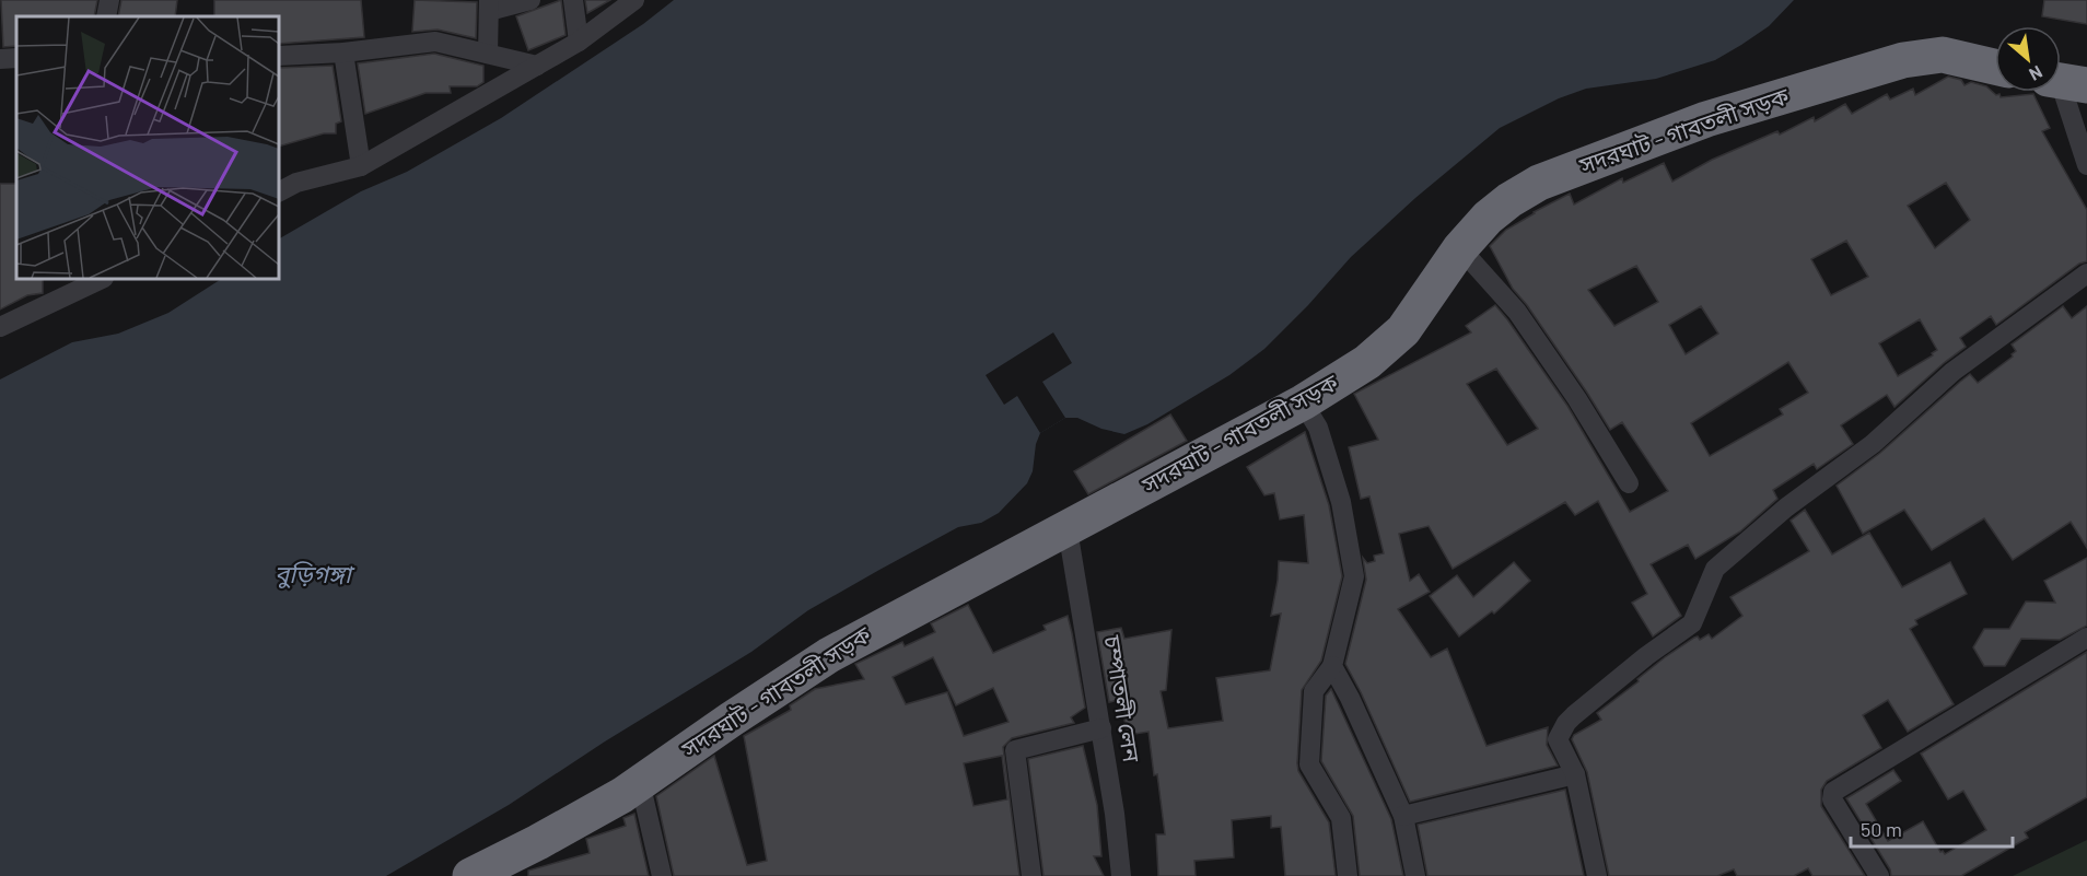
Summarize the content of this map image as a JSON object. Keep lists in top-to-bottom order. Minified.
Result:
{"streets":{"highway":["সদরঘাট - গাবতলী সড়ক"],"street":["চম্পাতলী লেন"]},"crossings":[["সদরঘাট - গাবতলী সড়ক","চম্পাতলী লেন"]],"water":["বুড়িগঙ্গা"],"scale_bar":"50 m","north":"bottom right"}
